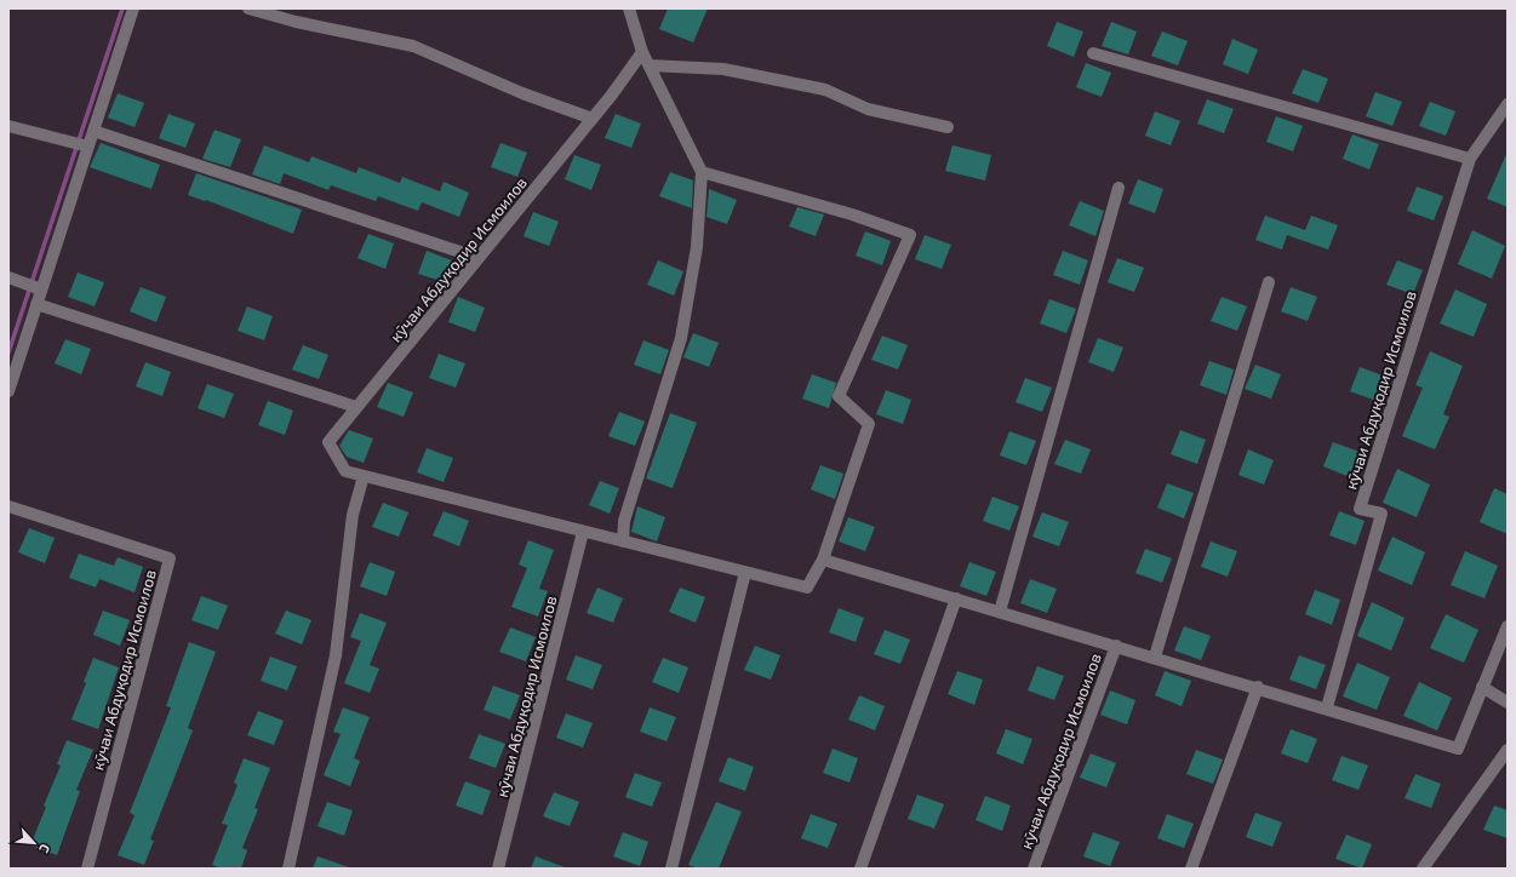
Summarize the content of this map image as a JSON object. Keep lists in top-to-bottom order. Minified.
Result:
{"streets":{"street":["кӯчаи Абдуқодир Исмоилов"]},"north":"bottom right"}
